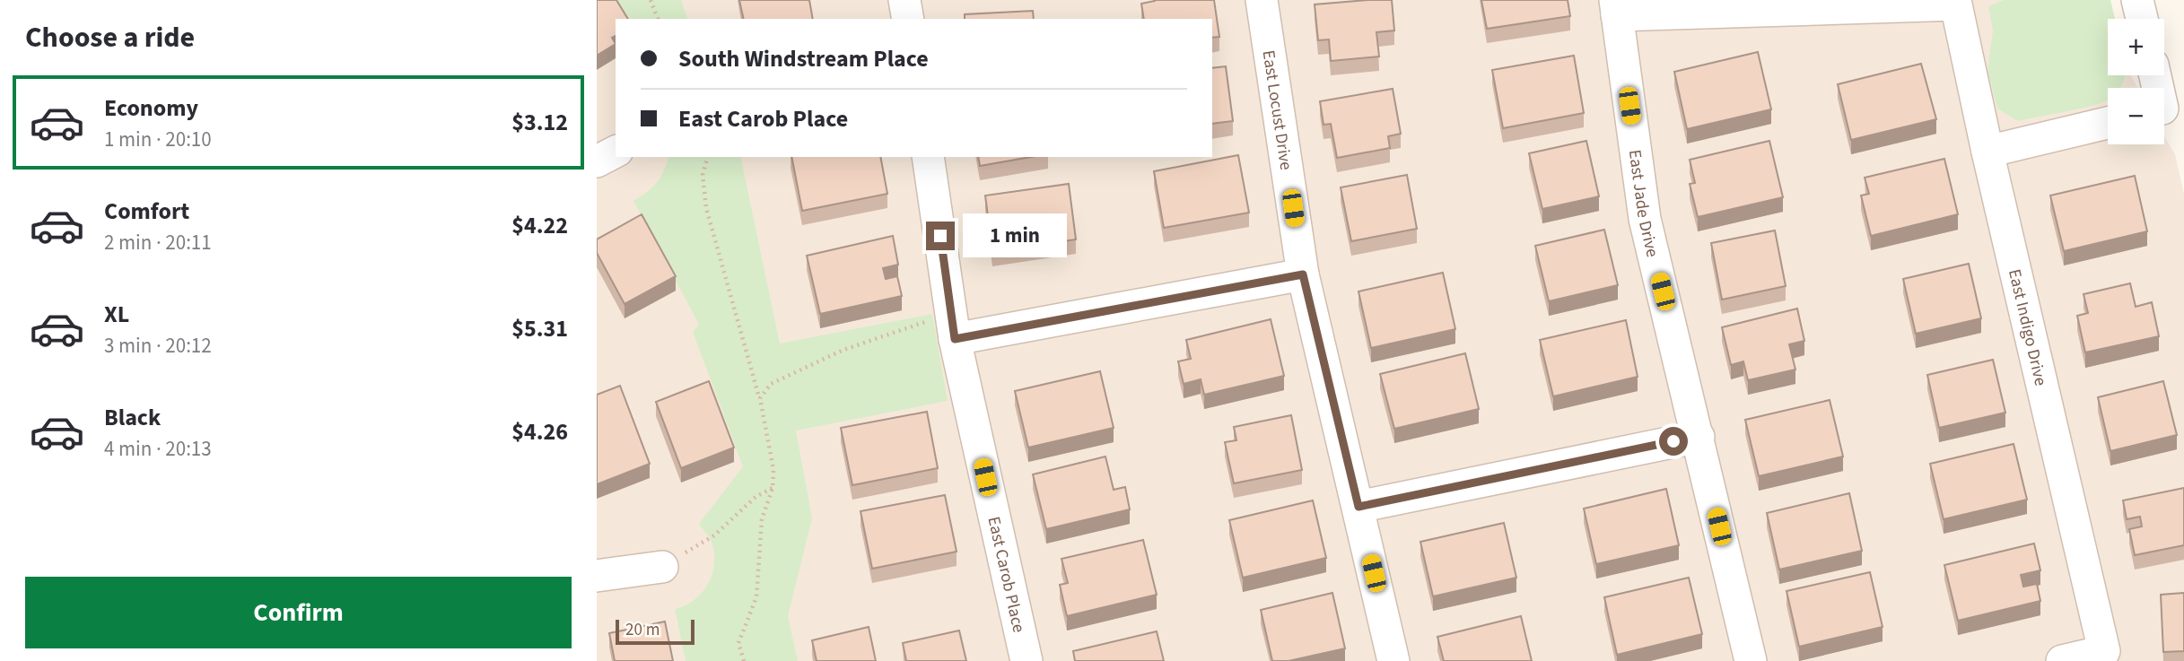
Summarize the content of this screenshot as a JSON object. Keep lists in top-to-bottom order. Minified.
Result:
{"streets":{"street":["East Locust Drive","East Jade Drive","East Indigo Drive","East Carob Place"]},"crossings":[["East Jade Drive","East Indigo Drive"]],"scale_bar":"20 m","page":{"heading":"Choose a ride","map_buttons":["+","−"],"banner":["South Windstream Place","East Carob Place"],"list":[{"name":"Economy","note":"1 min · 20:10","value":"$3.12"},{"name":"Comfort","note":"2 min · 20:11","value":"$4.22"},{"name":"XL","note":"3 min · 20:12","value":"$5.31"},{"name":"Black","note":"4 min · 20:13","value":"$4.26"}],"bubble":"1 min","buttons":"Confirm","scale":"20 m"}}
